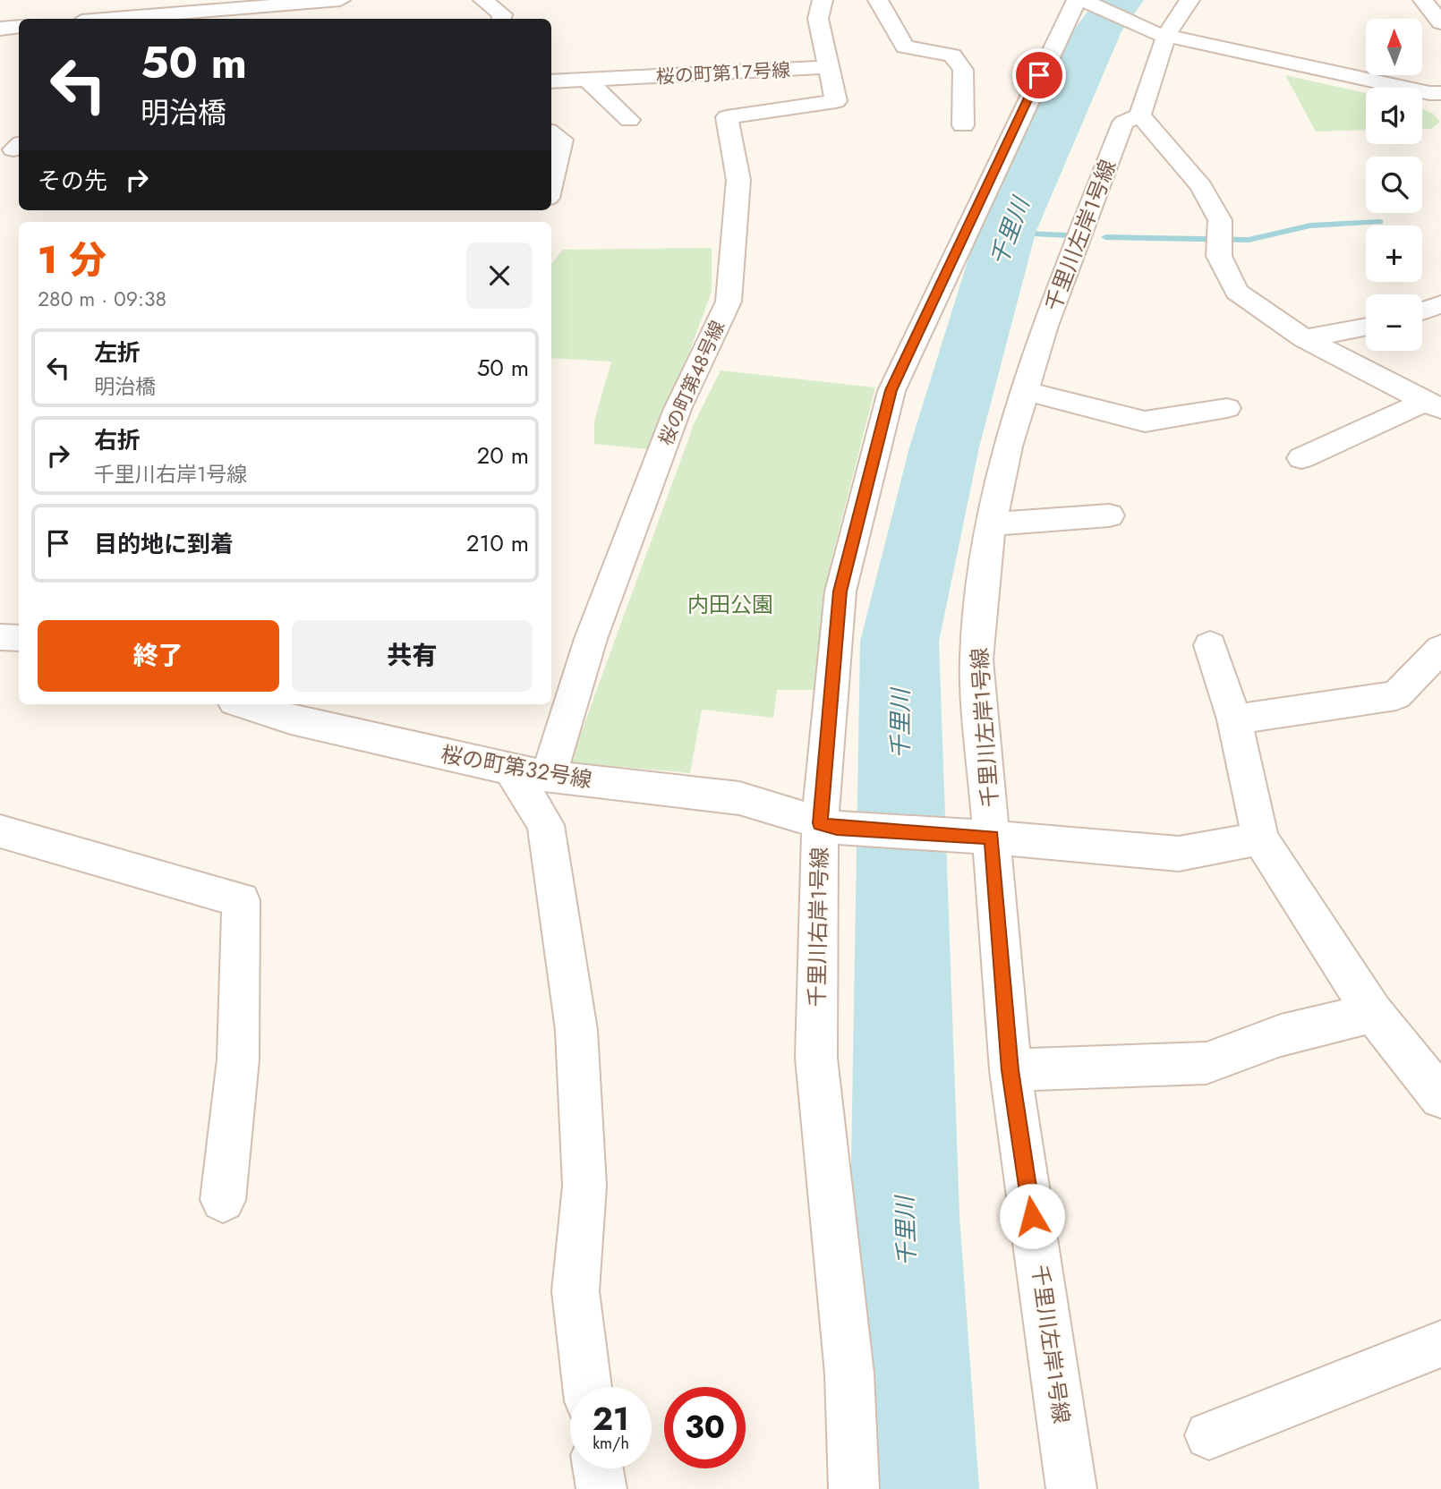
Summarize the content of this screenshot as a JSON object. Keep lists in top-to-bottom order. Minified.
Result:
{"streets":{"street":["桜の町第１７号線","千里川左岸1号線","桜の町第48号線","桜の町第32号線","千里川右岸1号線"]},"crossings":[["桜の町第１７号線","桜の町第48号線"],["千里川左岸1号線","桜の町第32号線"],["桜の町第48号線","桜の町第32号線"],["桜の町第32号線","千里川右岸1号線"]],"water":["千里川"],"parks":["内田公園"],"north":"top","page":{"map_buttons":["+","−"],"turn":["50 m","明治橋"],"then":"その先","heading":["1 分","280 m · 09:38"],"list":[{"name":"左折","note":"明治橋","value":"50 m"},{"name":"右折","note":"千里川右岸1号線","value":"20 m"},{"name":"目的地に到着","value":"210 m"}],"buttons":["終了","共有"],"speed":"21 km/h","limit":"30"}}
